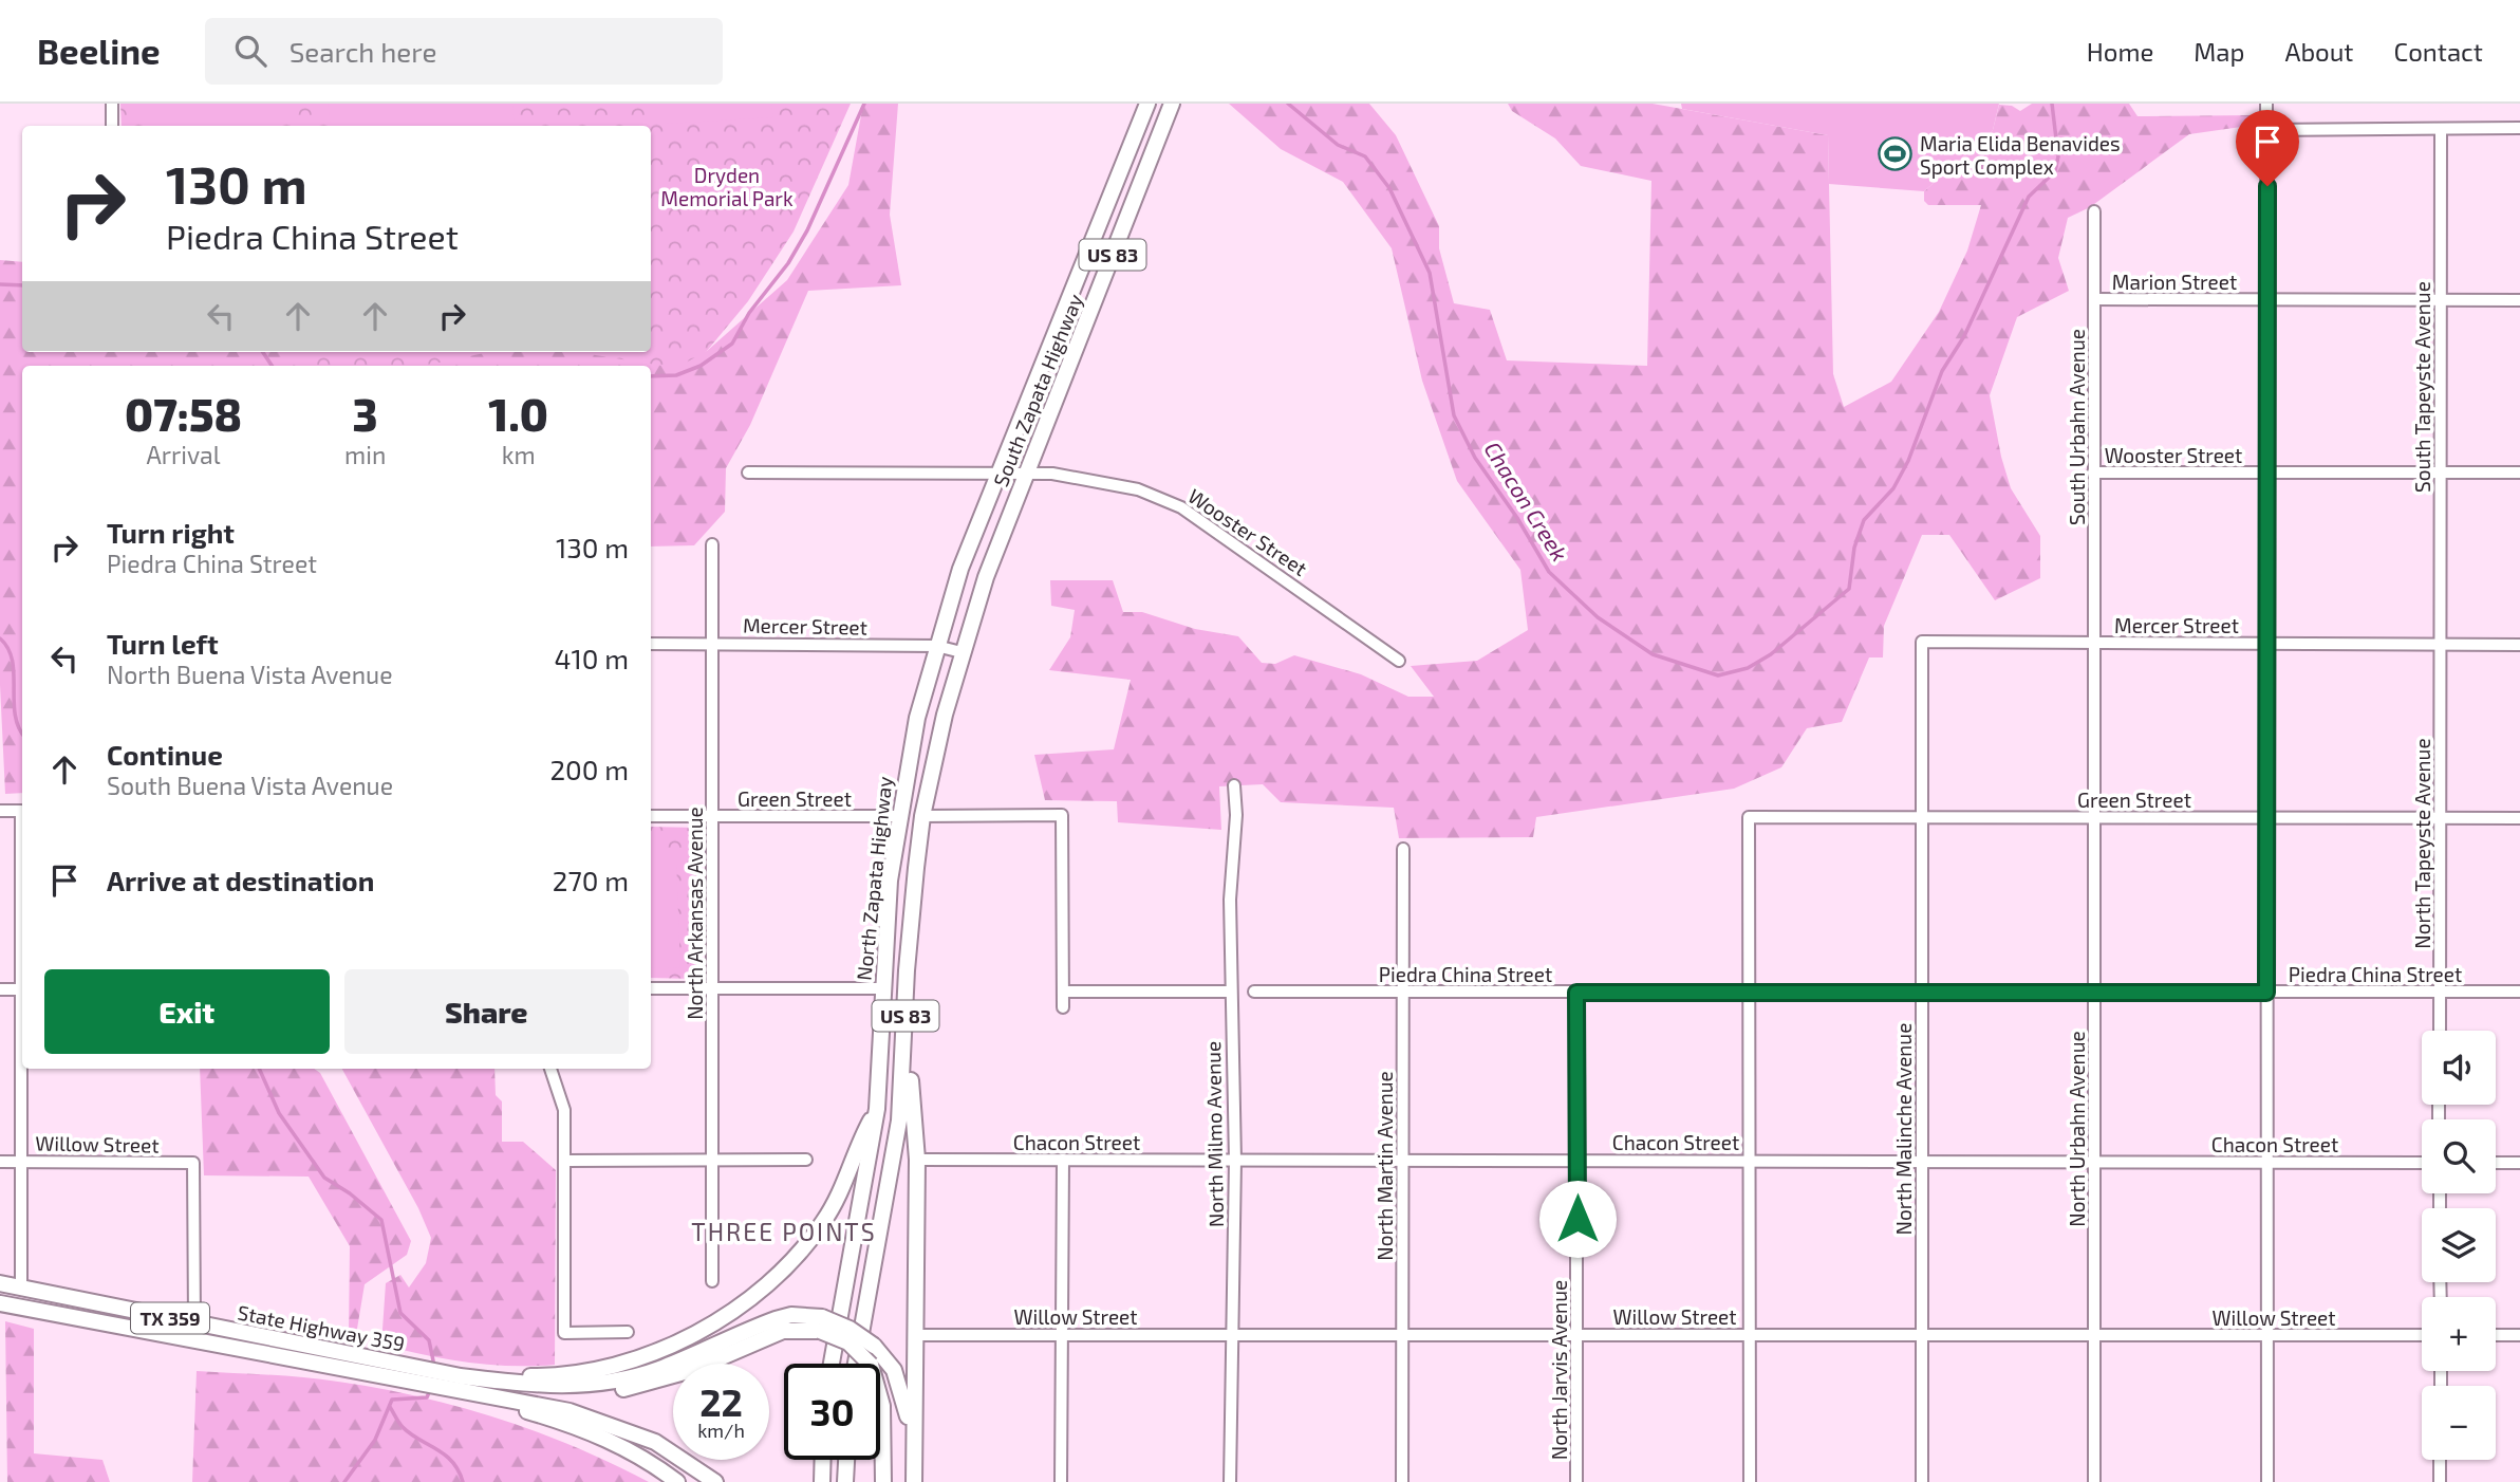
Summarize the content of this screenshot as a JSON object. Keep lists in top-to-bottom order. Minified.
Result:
{"streets":{"main road":["US 83","South Zapata Highway","North Zapata Highway","TX 359","State Highway 359"],"street":["Marion Street","South Tapeyste Avenue","South Urbahn Avenue","Wooster Street","Mercer Street","Green Street","North Tapeyste Avenue","North Arkansas Avenue","Piedra China Street","North Malinche Avenue","North Urbahn Avenue","North Milmo Avenue","Chacon Street","Willow Street","North Martin Avenue","North Jarvis Avenue"]},"crossings":[["Marion Street","South Tapeyste Avenue"],["Marion Street","South Urbahn Avenue"],["South Tapeyste Avenue","Wooster Street"],["South Tapeyste Avenue","Mercer Street"],["South Tapeyste Avenue","North Tapeyste Avenue"],["South Zapata Highway","Wooster Street"],["South Zapata Highway","Mercer Street"],["South Zapata Highway","North Zapata Highway"],["South Urbahn Avenue","Wooster Street"],["South Urbahn Avenue","Mercer Street"],["South Urbahn Avenue","North Urbahn Avenue"],["Mercer Street","North Tapeyste Avenue"],["Mercer Street","North Zapata Highway"],["Mercer Street","North Arkansas Avenue"],["Mercer Street","North Malinche Avenue"],["Mercer Street","North Urbahn Avenue"],["Green Street","North Tapeyste Avenue"],["Green Street","North Zapata Highway"],["Green Street","North Arkansas Avenue"],["Green Street","Piedra China Street"],["Green Street","North Malinche Avenue"],["Green Street","North Urbahn Avenue"],["North Tapeyste Avenue","Piedra China Street"],["Piedra China Street","North Malinche Avenue"],["Piedra China Street","North Urbahn Avenue"],["Piedra China Street","North Martin Avenue"],["Piedra China Street","North Jarvis Avenue"],["North Malinche Avenue","Chacon Street"],["North Malinche Avenue","Willow Street"],["North Urbahn Avenue","Chacon Street"],["North Urbahn Avenue","Willow Street"],["North Milmo Avenue","Chacon Street"],["North Milmo Avenue","Willow Street"],["Chacon Street","North Martin Avenue"],["Chacon Street","North Jarvis Avenue"],["Willow Street","North Martin Avenue"],["Willow Street","State Highway 359"],["Willow Street","North Jarvis Avenue"]],"districts":["THREE POINTS"],"water":["Chacon Creek"],"parks":["Dryden Memorial Park"],"places":{"sports":["Maria Elida Benavides Sport Complex"]},"page":{"header":"Beeline","search":"Search here","nav":["Home","Map","About","Contact"],"turn":["130 m","Piedra China Street"],"eta":["07:58","Arrival","3","min","1.0","km"],"list":[{"name":"Turn right","note":"Piedra China Street","value":"130 m"},{"name":"Turn left","note":"North Buena Vista Avenue","value":"410 m"},{"name":"Continue","note":"South Buena Vista Avenue","value":"200 m"},{"name":"Arrive at destination","value":"270 m"}],"buttons":["Exit","Share"],"map_buttons":["+","−"],"speed":"22 km/h","limit":"30"}}
